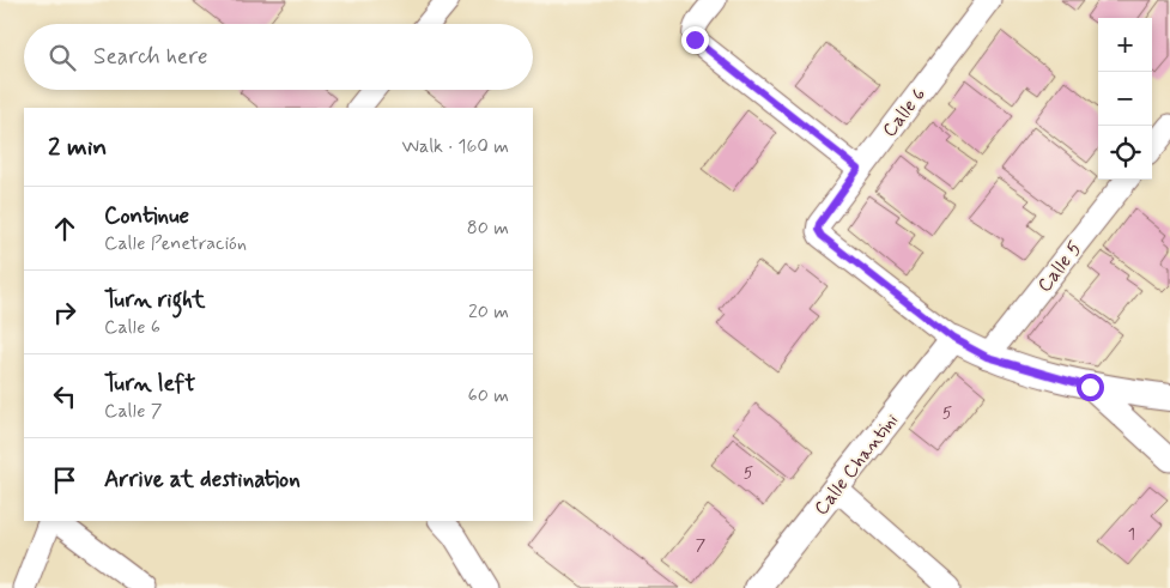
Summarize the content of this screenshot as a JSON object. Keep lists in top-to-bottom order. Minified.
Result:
{"streets":{"street":["Calle 6","Calle 5","Calle Chantini"]},"crossings":[["Calle 6","Calle Chantini"]],"house_numbers":["5","5","1","7"],"page":{"map_buttons":["+","−"],"search":"Search here","heading":["2 min","Walk · 160 m"],"list":[["Continue","Calle Penetración","80 m"],["Turn right","Calle 6","20 m"],["Turn left","Calle 7","60 m"],"Arrive at destination"]}}
